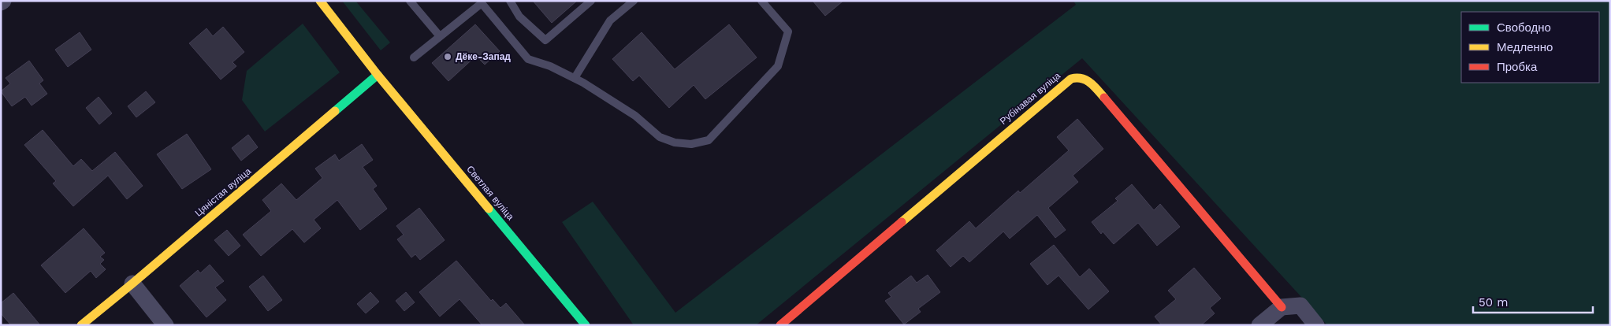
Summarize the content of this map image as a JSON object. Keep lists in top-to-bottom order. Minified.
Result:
{"streets":{"street":["Рубінавая вуліца","Цяністая вуліца","Светлая вуліца"]},"crossings":[["Цяністая вуліца","Светлая вуліца"]],"places":["Дёке-Запад"],"legend":["Свободно","Медленно","Пробка"],"scale_bar":"50 m"}
